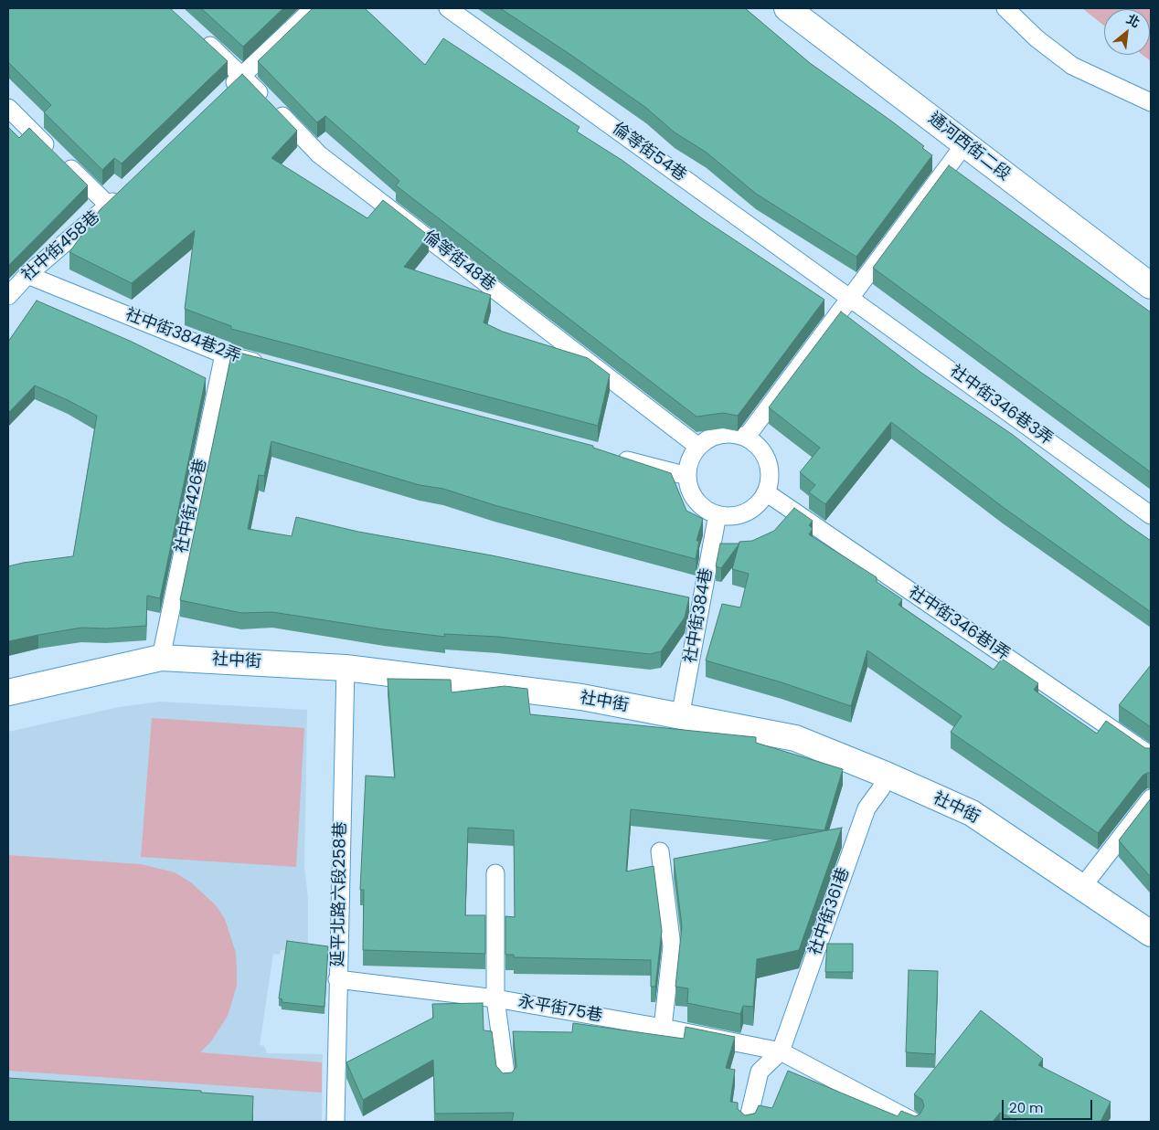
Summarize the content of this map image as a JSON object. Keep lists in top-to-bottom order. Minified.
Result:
{"streets":{"street":["通河西街二段","社中街"],"lane":["倫等街54巷","社中街458巷","倫等街48巷","社中街384巷2弄","社中街346巷3弄","社中街426巷","社中街384巷","社中街346巷1弄","延平北路六段258巷","社中街361巷","永平街75巷"]},"crossings":[["倫等街54巷","社中街346巷3弄"],["社中街458巷","社中街384巷2弄"],["倫等街48巷","社中街384巷"],["倫等街48巷","社中街346巷1弄"],["社中街384巷2弄","社中街426巷"],["社中街426巷","社中街"],["社中街384巷","社中街346巷1弄"],["社中街384巷","社中街"],["社中街","延平北路六段258巷"],["社中街","社中街361巷"],["延平北路六段258巷","永平街75巷"],["社中街361巷","永平街75巷"]],"scale_bar":"20 m","north":"top right"}
